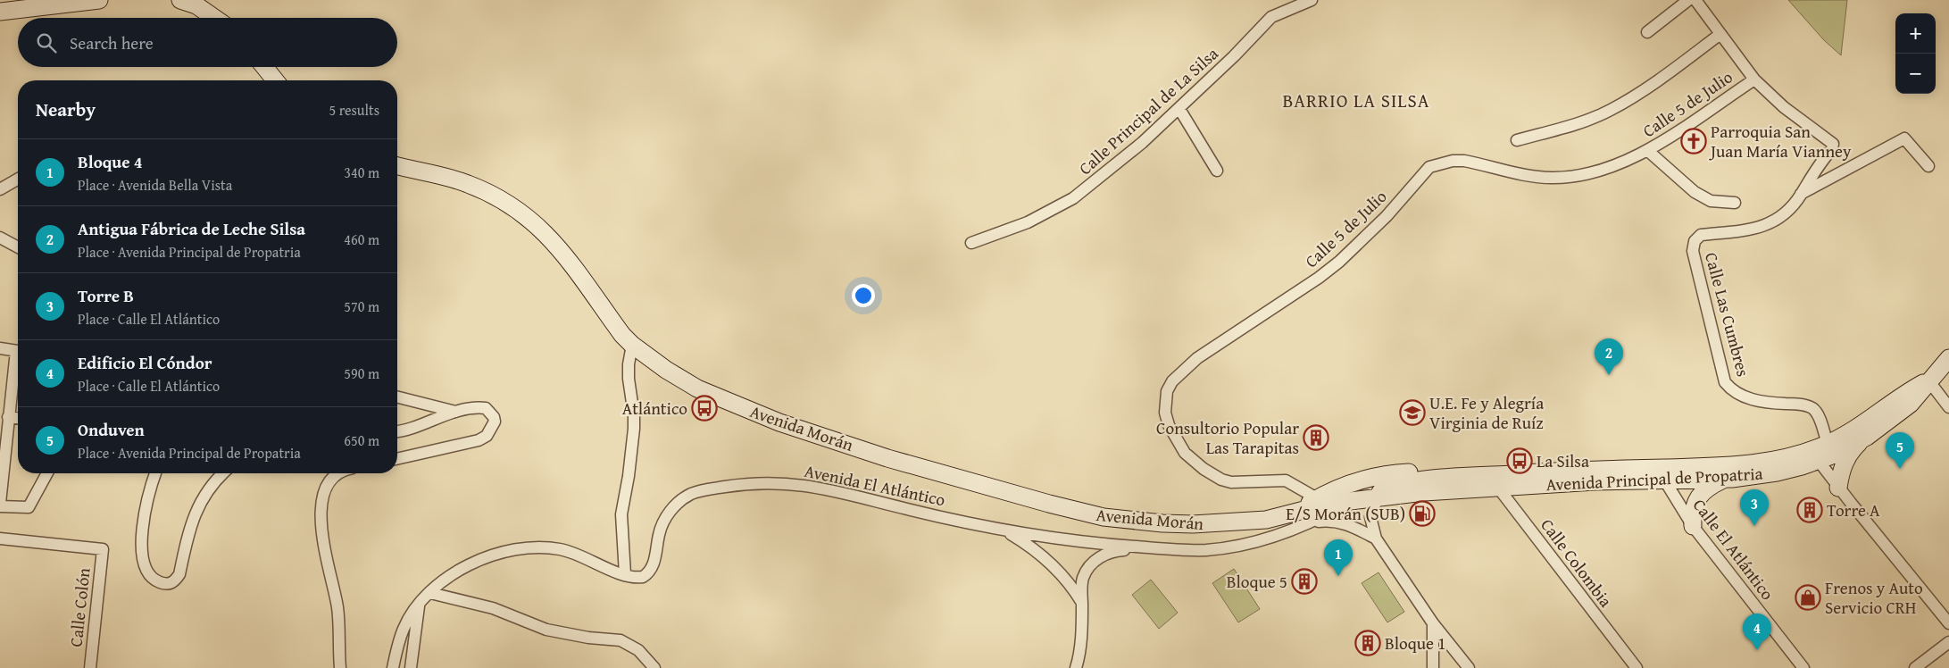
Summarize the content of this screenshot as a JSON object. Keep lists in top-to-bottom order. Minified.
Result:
{"streets":{"main road":["Avenida Morán","Avenida Principal de Propatria"],"street":["Calle 5 de Julio","Calle Principal de La Silsa","Calle Las Cumbres","Avenida El Atlántico","Calle El Atlántico","Calle Colombia","Calle Colón"]},"crossings":[["Calle 5 de Julio","Avenida Morán"],["Calle Las Cumbres","Avenida Principal de Propatria"],["Avenida Morán","Avenida Principal de Propatria"],["Avenida Morán","Avenida El Atlántico"],["Avenida Principal de Propatria","Calle El Atlántico"],["Avenida Principal de Propatria","Calle Colombia"]],"districts":["BARRIO LA SILSA"],"places":{"church":["Parroquia San Juan María Vianney"],"bus stop":["Atlántico","La Silsa"],"school or university":["U.E. Fe y Alegría Virginia de Ruíz"],"building":["Consultorio Popular Las Tarapitas","Torre A","Bloque 5","Bloque 1"],"fuel station":["E/S Morán (SUB)"],"shop":["Frenos y Auto Servicio CRH"]},"page":{"map_buttons":["+","−"],"search":"Search here","heading":["Nearby","5 results"],"list":[{"mark":"1","name":"Bloque 4","note":"Place · Avenida Bella Vista","value":"340 m"},{"mark":"2","name":"Antigua Fábrica de Leche Silsa","note":"Place · Avenida Principal de Propatria","value":"460 m"},{"mark":"3","name":"Torre B","note":"Place · Calle El Atlántico","value":"570 m"},{"mark":"4","name":"Edificio El Cóndor","note":"Place · Calle El Atlántico","value":"590 m"},{"mark":"5","name":"Onduven","note":"Place · Avenida Principal de Propatria","value":"650 m"}],"pins":["2","5","3","1","4"]}}
